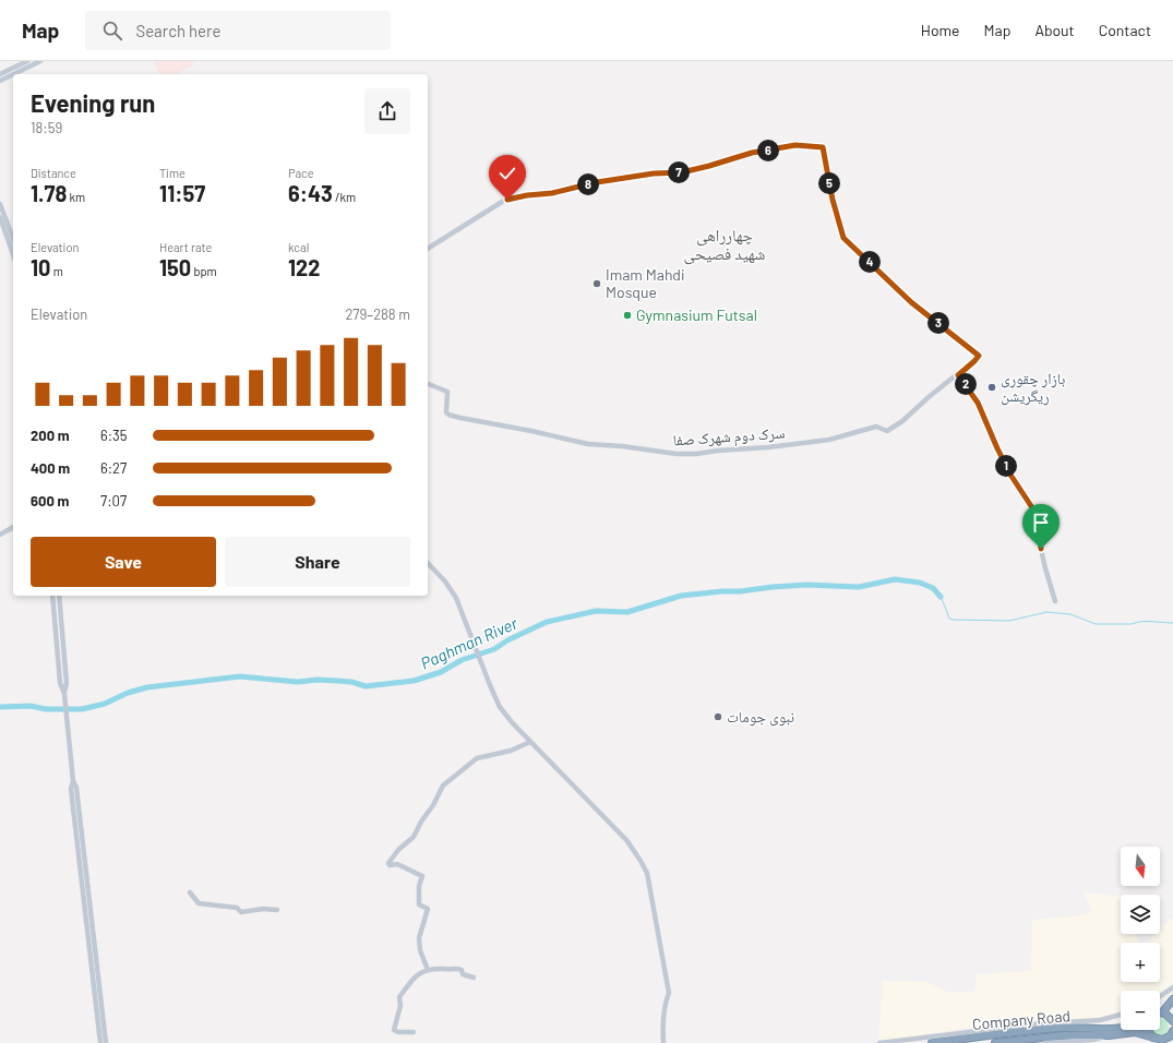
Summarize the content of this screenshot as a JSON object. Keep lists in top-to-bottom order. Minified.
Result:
{"streets":{"highway":["Company Road"],"street":["سرک دوم شهرک صفا"]},"districts":["چهارراهی شهید فصیحی"],"water":["Paghman River"],"places":["Imam Mahdi Mosque","Gymnasium Futsal","بازار چقوری ریگریشن","نبوی جومات"],"north":"bottom","page":{"header":"Map","search":"Search here","nav":["Home","Map","About","Contact"],"heading":["Evening run","18:59"],"pins":["6","7","5","8","4","3","2","1"],"stats":[["Distance","1.78 km"],["Time","11:57"],["Pace","6:43 /km"],["Elevation","10 m"],["Heart rate","150 bpm"],["kcal","122"]],"chart":["Elevation","279–288 m"],"list":[{"name":"200 m","note":"6:35"},{"name":"400 m","note":"6:27"},{"name":"600 m","note":"7:07"}],"buttons":["Save","Share"],"map_buttons":["+","−"]}}
